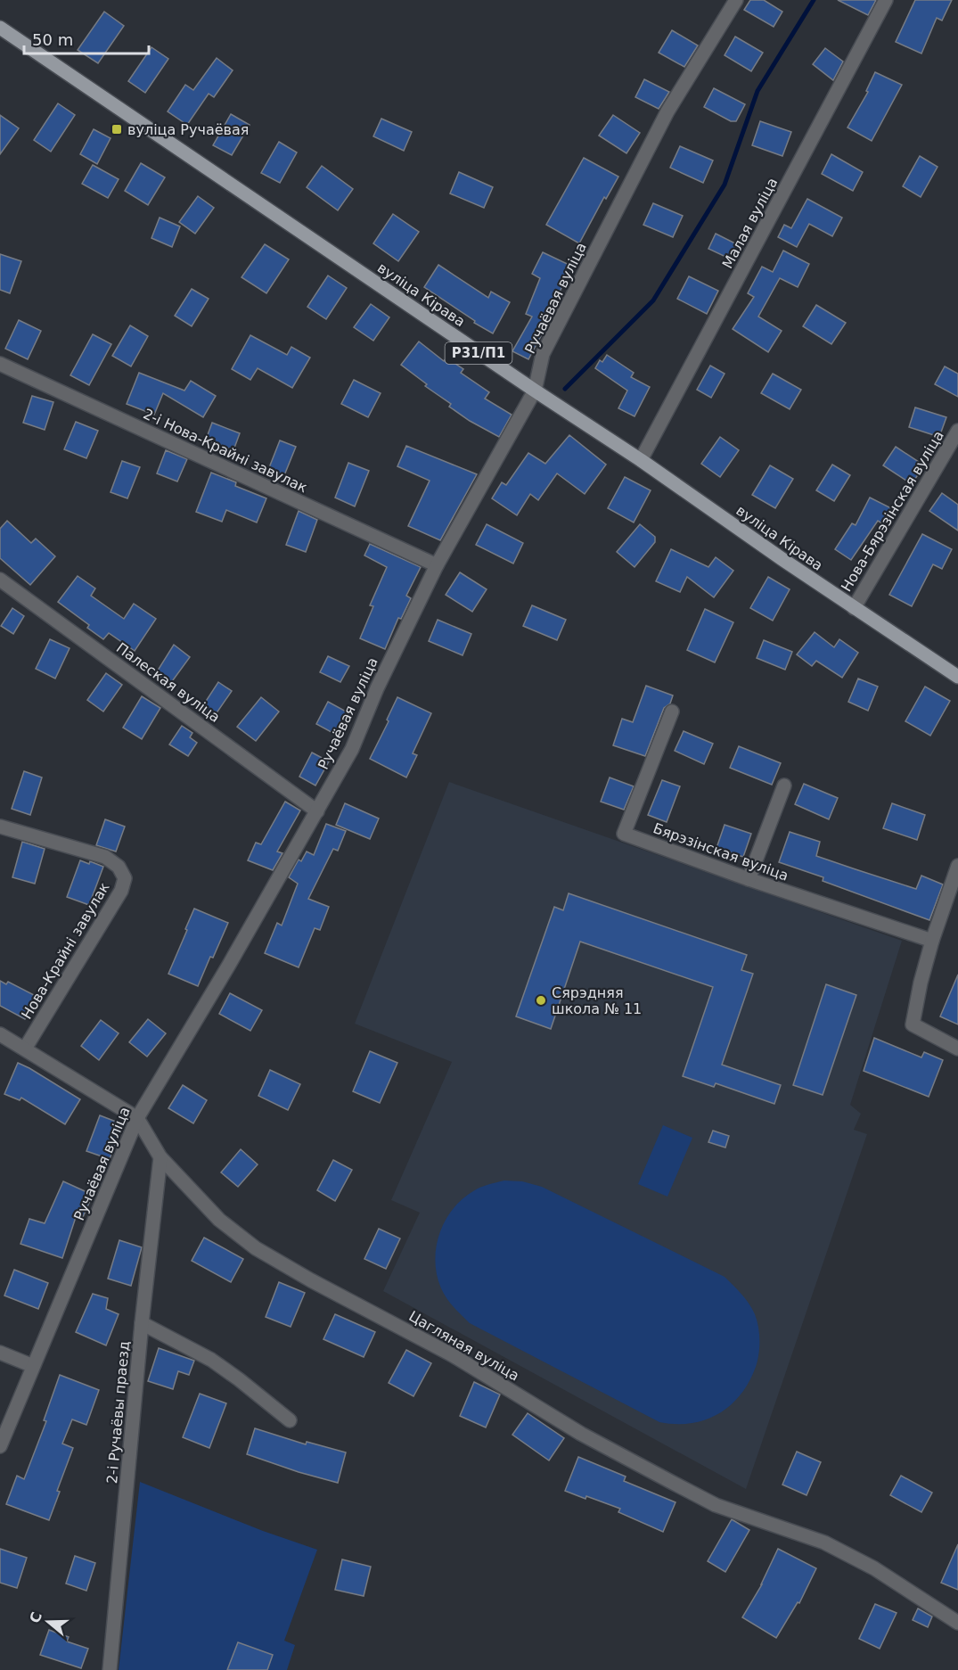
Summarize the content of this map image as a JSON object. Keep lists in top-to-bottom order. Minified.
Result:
{"streets":{"main road":["вуліца Кірава","Р31/П1"],"street":["Малая вуліца","Ручаёвая вуліца","2-і Нова-Крайні завулак","Нова-Бярэзінская вуліца","Палеская вуліца","Бярэзінская вуліца","Нова-Крайні завулак","Цагляная вуліца","2-і Ручаёвы праезд"]},"crossings":[["Малая вуліца","вуліца Кірава"],["вуліца Кірава","Ручаёвая вуліца"],["вуліца Кірава","Нова-Бярэзінская вуліца"],["Ручаёвая вуліца","2-і Нова-Крайні завулак"],["Ручаёвая вуліца","Палеская вуліца"],["Ручаёвая вуліца","Цагляная вуліца"],["Нова-Крайні завулак","Цагляная вуліца"],["Цагляная вуліца","2-і Ручаёвы праезд"]],"places":{"transit":["вуліца Ручаёвая"],"other":["Сярэдняя школа № 11"]},"scale_bar":"50 m","north":"left"}
